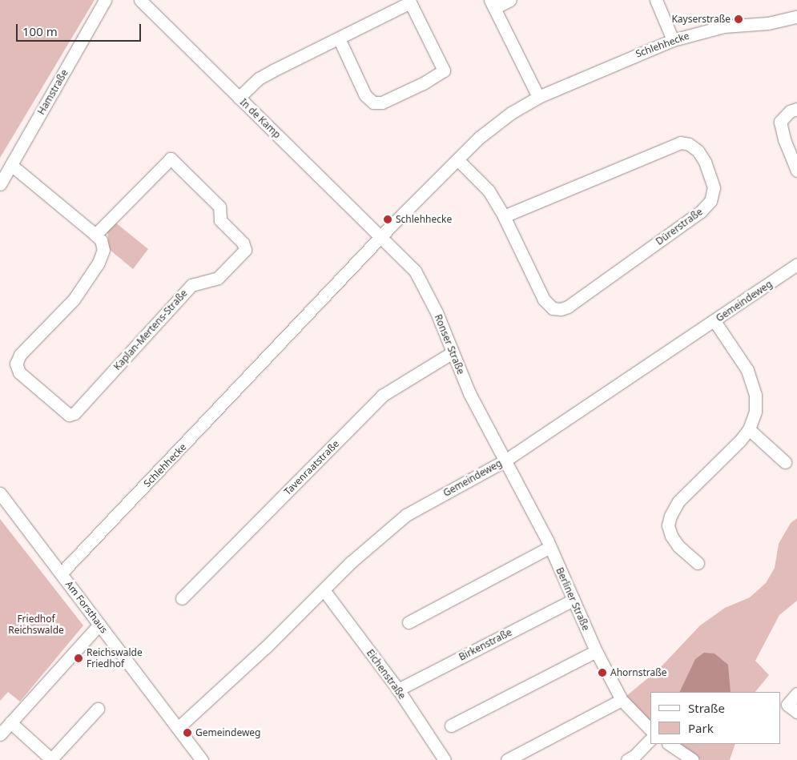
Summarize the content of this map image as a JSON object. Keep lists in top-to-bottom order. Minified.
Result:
{"streets":{"street":["Schlehhecke","Hamstraße","In de Kamp","Dürerstraße","Gemeindeweg","Kaplan-Mertens-Straße","Ronser Straße","Tavenraatstraße","Berliner Straße","Am Forsthaus","Birkenstraße","Eichenstraße"]},"crossings":[["Schlehhecke","In de Kamp"],["Schlehhecke","Dürerstraße"],["Schlehhecke","Ronser Straße"],["Schlehhecke","Am Forsthaus"],["Hamstraße","Kaplan-Mertens-Straße"],["In de Kamp","Ronser Straße"],["Gemeindeweg","Ronser Straße"],["Gemeindeweg","Berliner Straße"],["Gemeindeweg","Am Forsthaus"],["Gemeindeweg","Eichenstraße"],["Ronser Straße","Tavenraatstraße"],["Ronser Straße","Berliner Straße"],["Berliner Straße","Birkenstraße"],["Birkenstraße","Eichenstraße"]],"parks":["Friedhof Reichswalde"],"places":["Kayserstraße","Schlehhecke","Reichswalde Friedhof","Ahornstraße","Gemeindeweg"],"legend":["Straße","Park"],"scale_bar":"100 m"}
